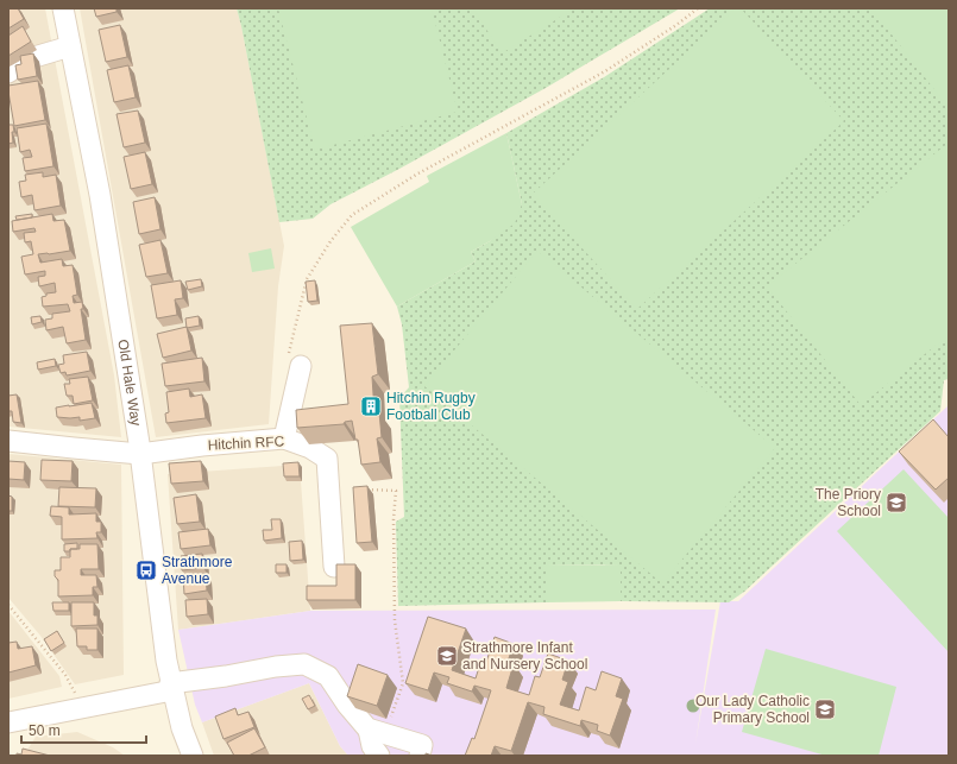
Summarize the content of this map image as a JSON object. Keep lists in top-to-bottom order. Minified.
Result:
{"streets":{"street":["Old Hale Way","Hitchin RFC"]},"crossings":[["Old Hale Way","Hitchin RFC"]],"places":{"building":["Hitchin Rugby Football Club"],"school or university":["The Priory School","Strathmore Infant and Nursery School","Our Lady Catholic Primary School"],"bus stop":["Strathmore Avenue"]},"scale_bar":"50 m"}
